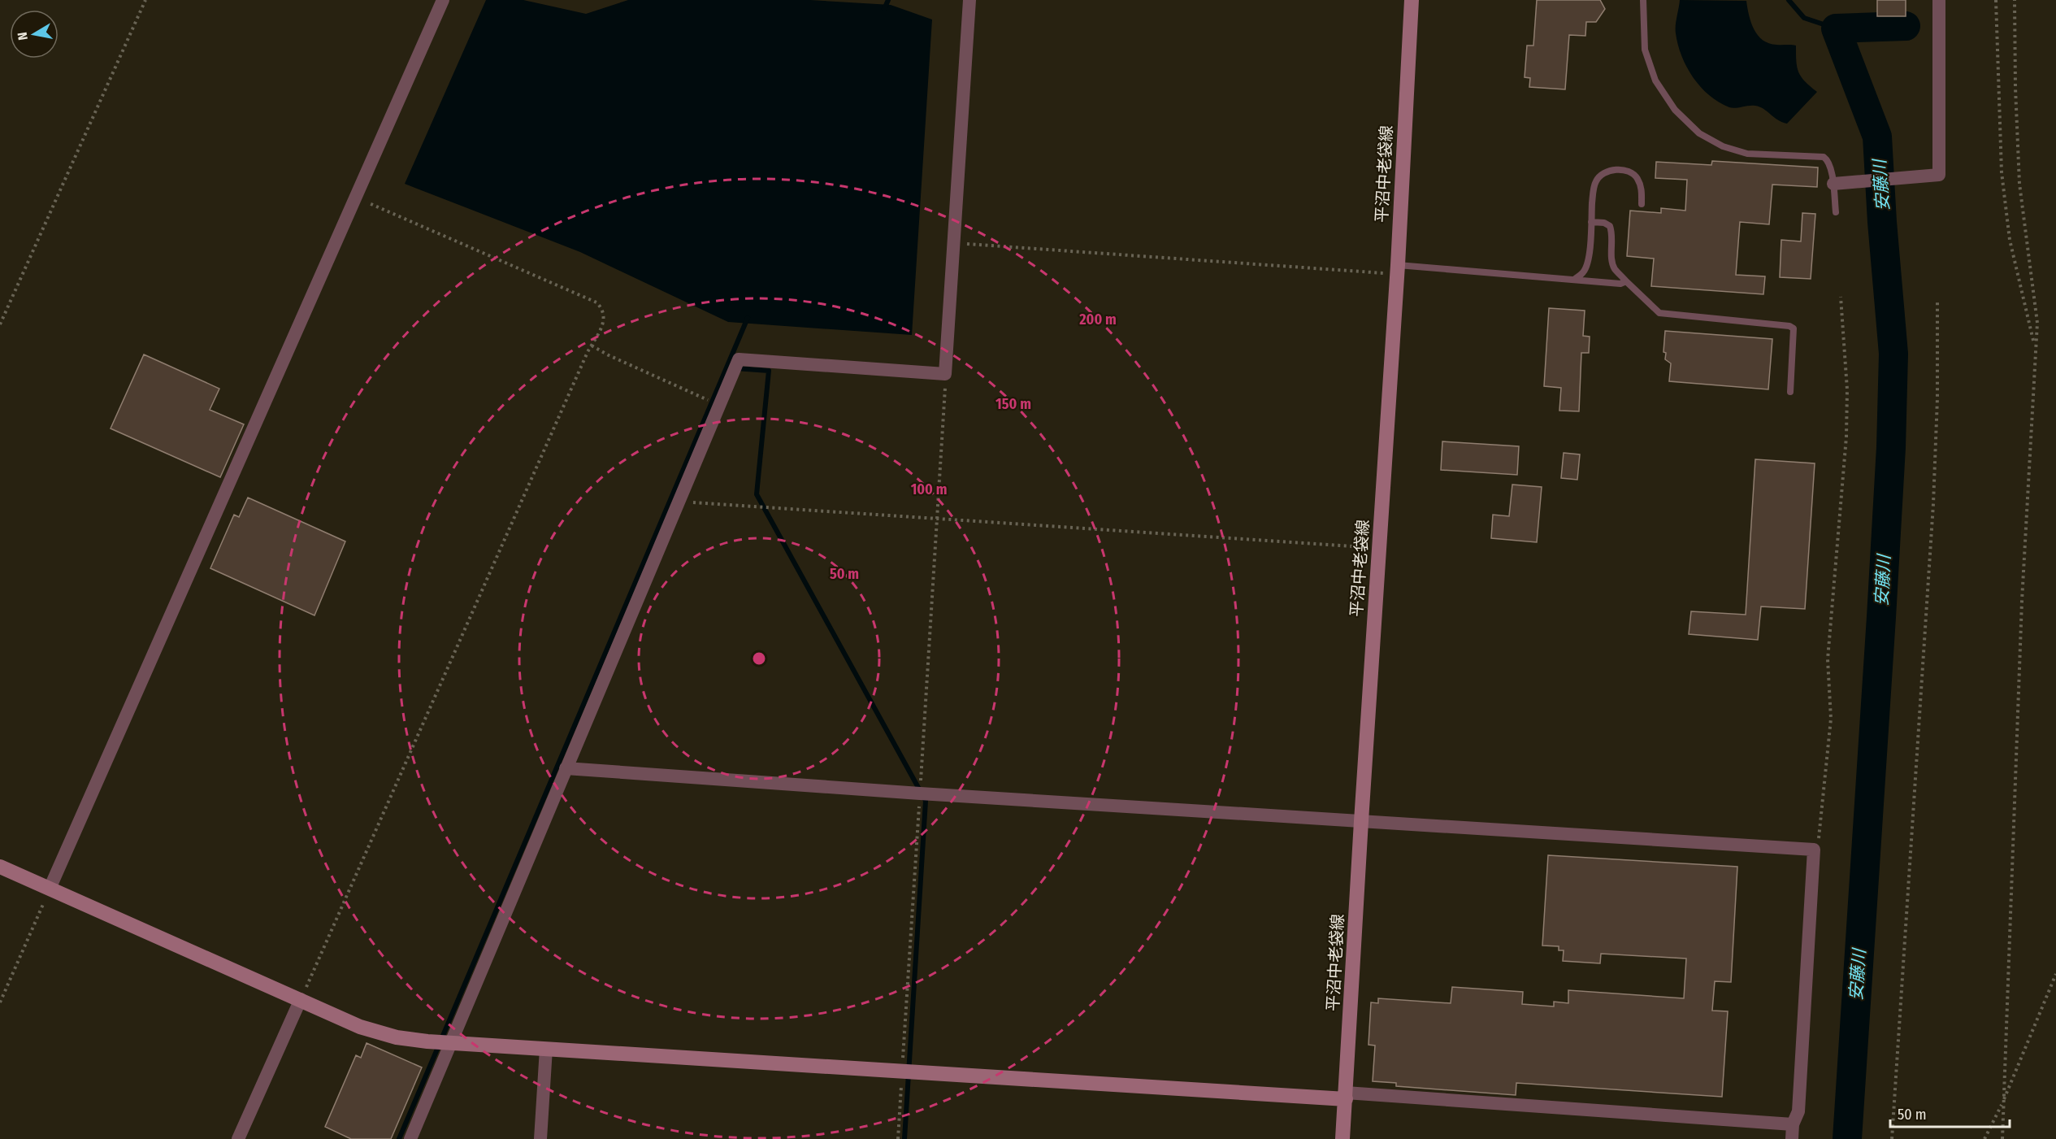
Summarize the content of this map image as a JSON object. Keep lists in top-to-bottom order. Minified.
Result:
{"streets":{"street":["平沼中老袋線"]},"water":["安藤川"],"scale_bar":"50 m","north":"left","rings":["200 m","150 m","100 m","50 m"]}
